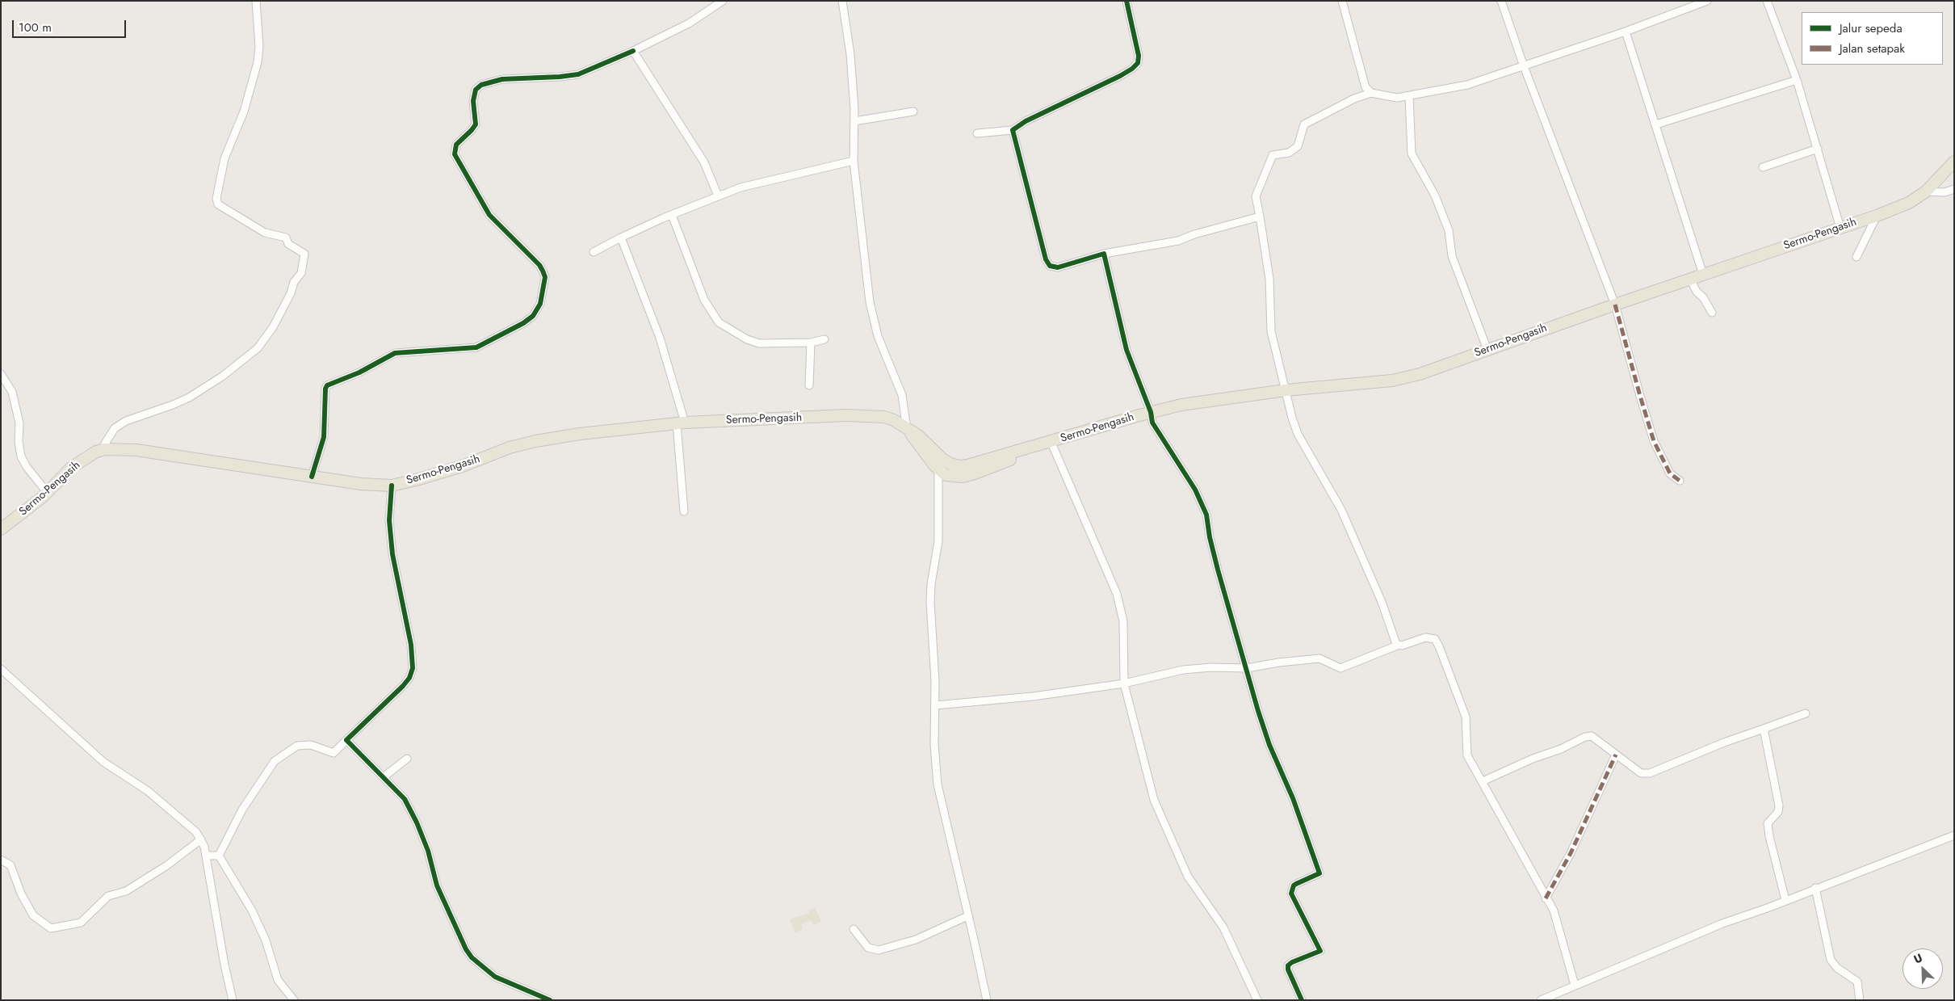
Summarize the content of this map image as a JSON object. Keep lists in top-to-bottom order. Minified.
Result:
{"streets":{"main road":["Sermo-Pengasih"]},"legend":["Jalur sepeda","Jalan setapak"],"scale_bar":"100 m","north":"top left"}
